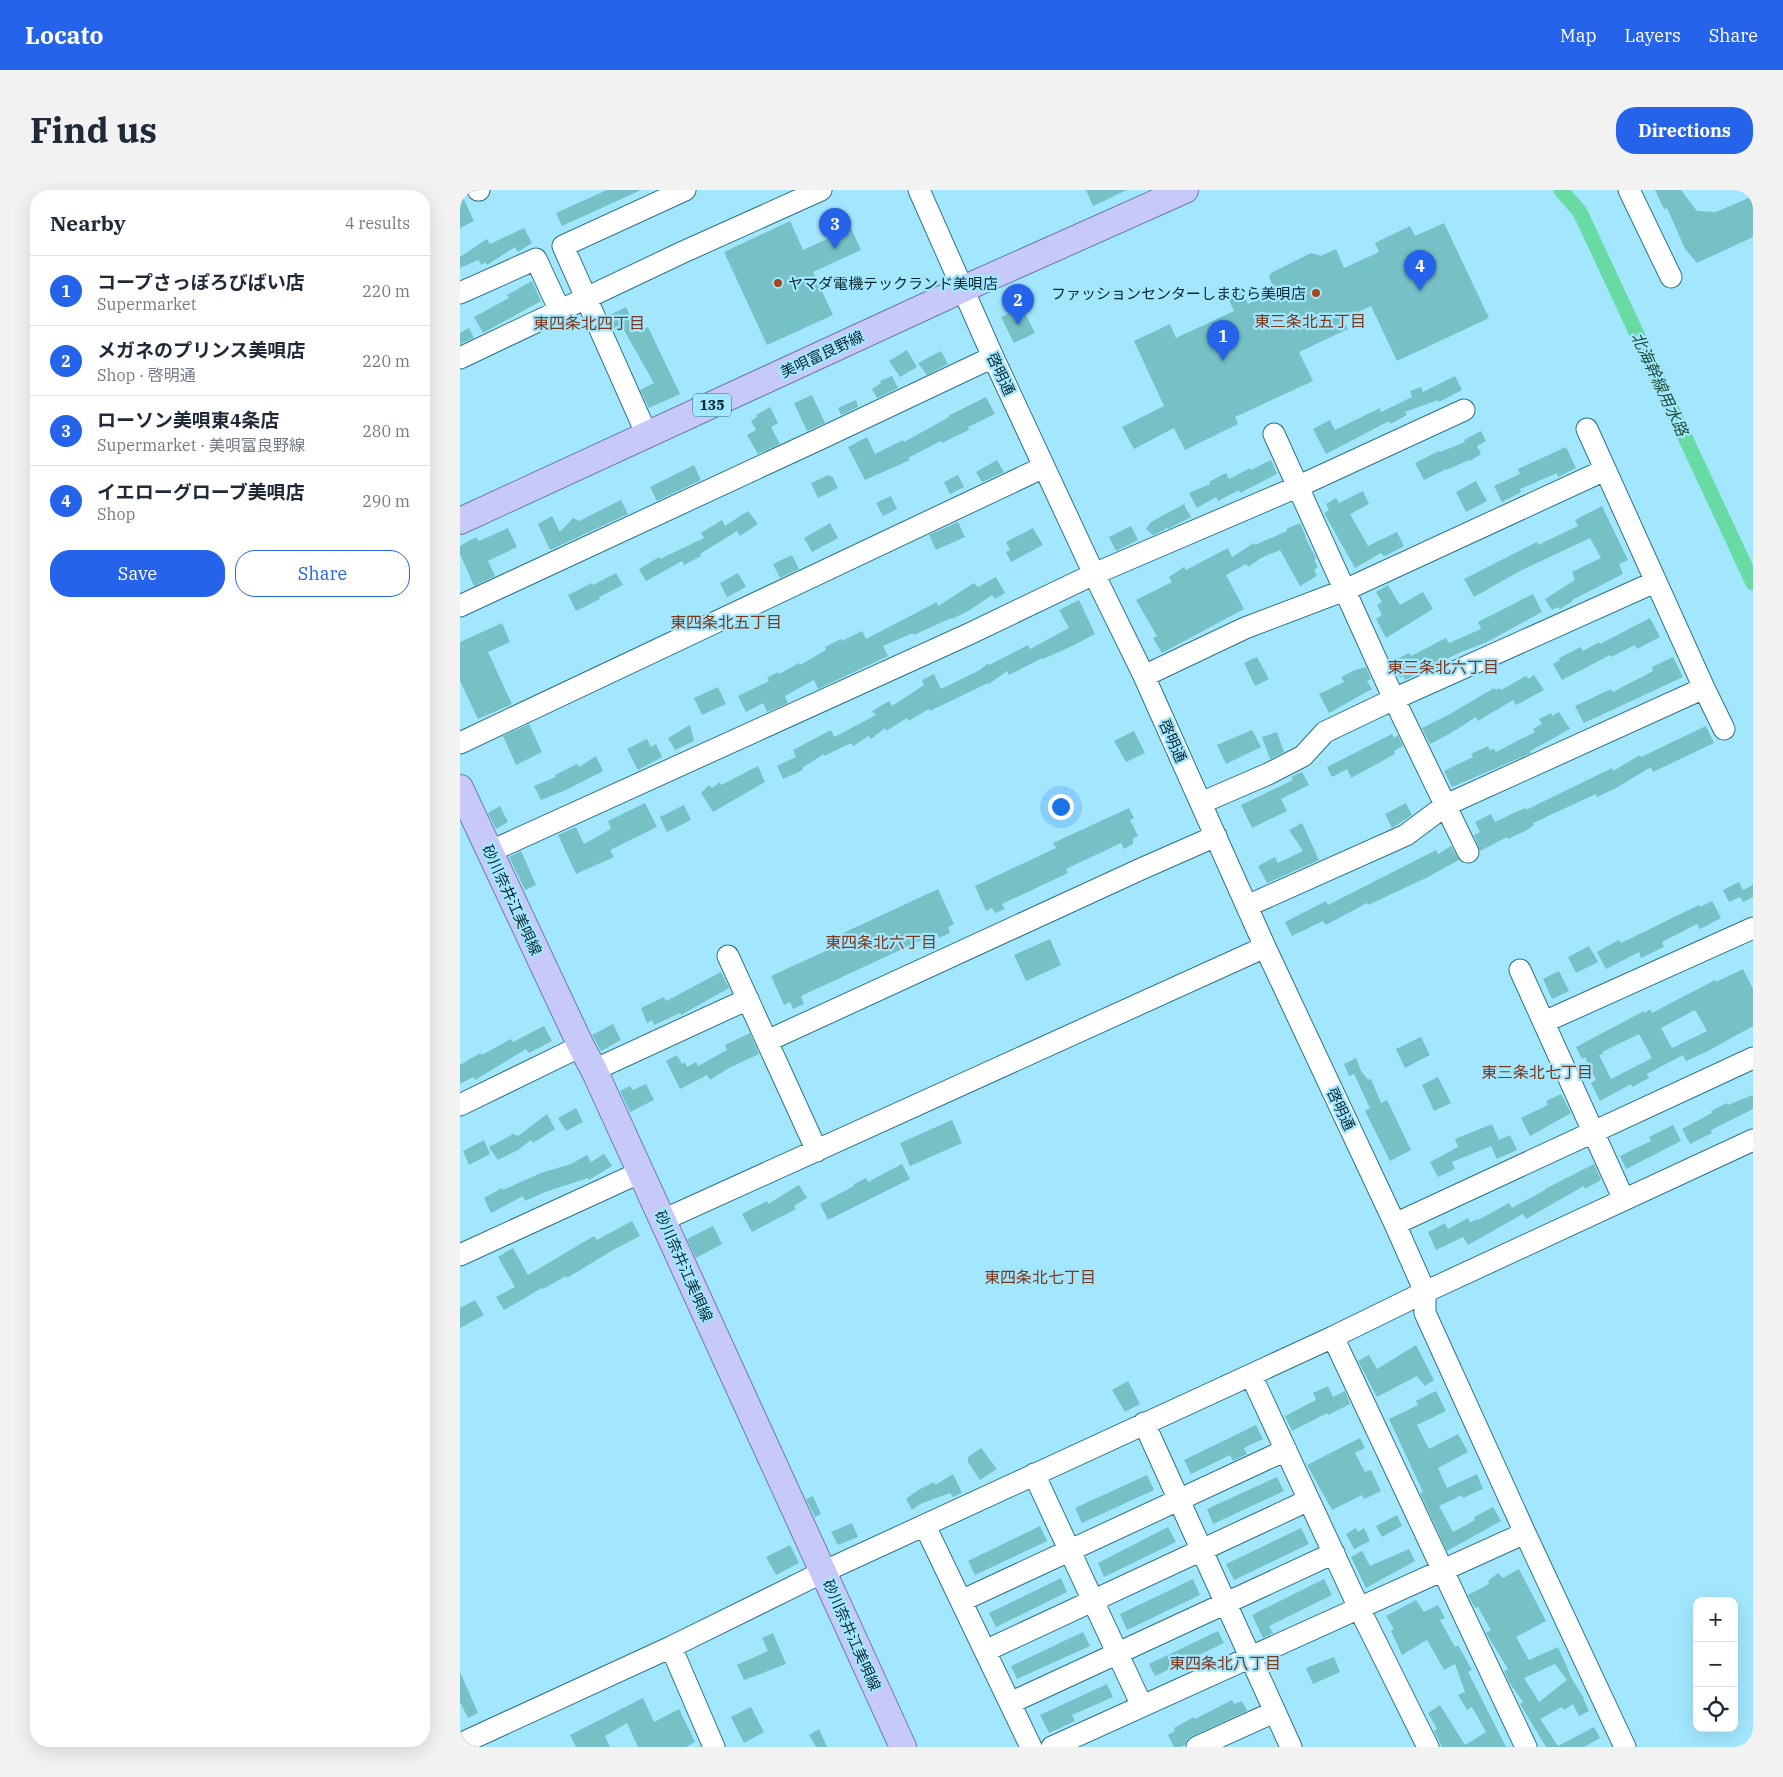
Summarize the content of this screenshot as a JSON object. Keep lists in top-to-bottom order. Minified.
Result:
{"streets":{"main road":["美唄富良野線","135","砂川奈井江美唄線"],"street":["啓明通"]},"crossings":[["美唄富良野線","啓明通"]],"districts":["東三条北五丁目","東四条北四丁目","東四条北五丁目","東三条北六丁目","東四条北六丁目","東三条北七丁目","東四条北七丁目","東四条北八丁目"],"water":["北海幹線用水路"],"places":["ヤマダ電機テックランド美唄店","ファッションセンターしまむら美唄店"],"page":{"header":"Locato","nav":["Map","Layers","Share"],"title":"Find us","buttons":["Directions",["Save","Share"]],"heading":["Nearby","4 results"],"pins":["3","4","2","1"],"list":[{"mark":"1","name":"コープさっぽろびばい店","note":"Supermarket","value":"220 m"},{"mark":"2","name":"メガネのプリンス美唄店","note":"Shop · 啓明通","value":"220 m"},{"mark":"3","name":"ローソン美唄東4条店","note":"Supermarket · 美唄富良野線","value":"280 m"},{"mark":"4","name":"イエローグローブ美唄店","note":"Shop","value":"290 m"}],"map_buttons":["+","−"]}}
